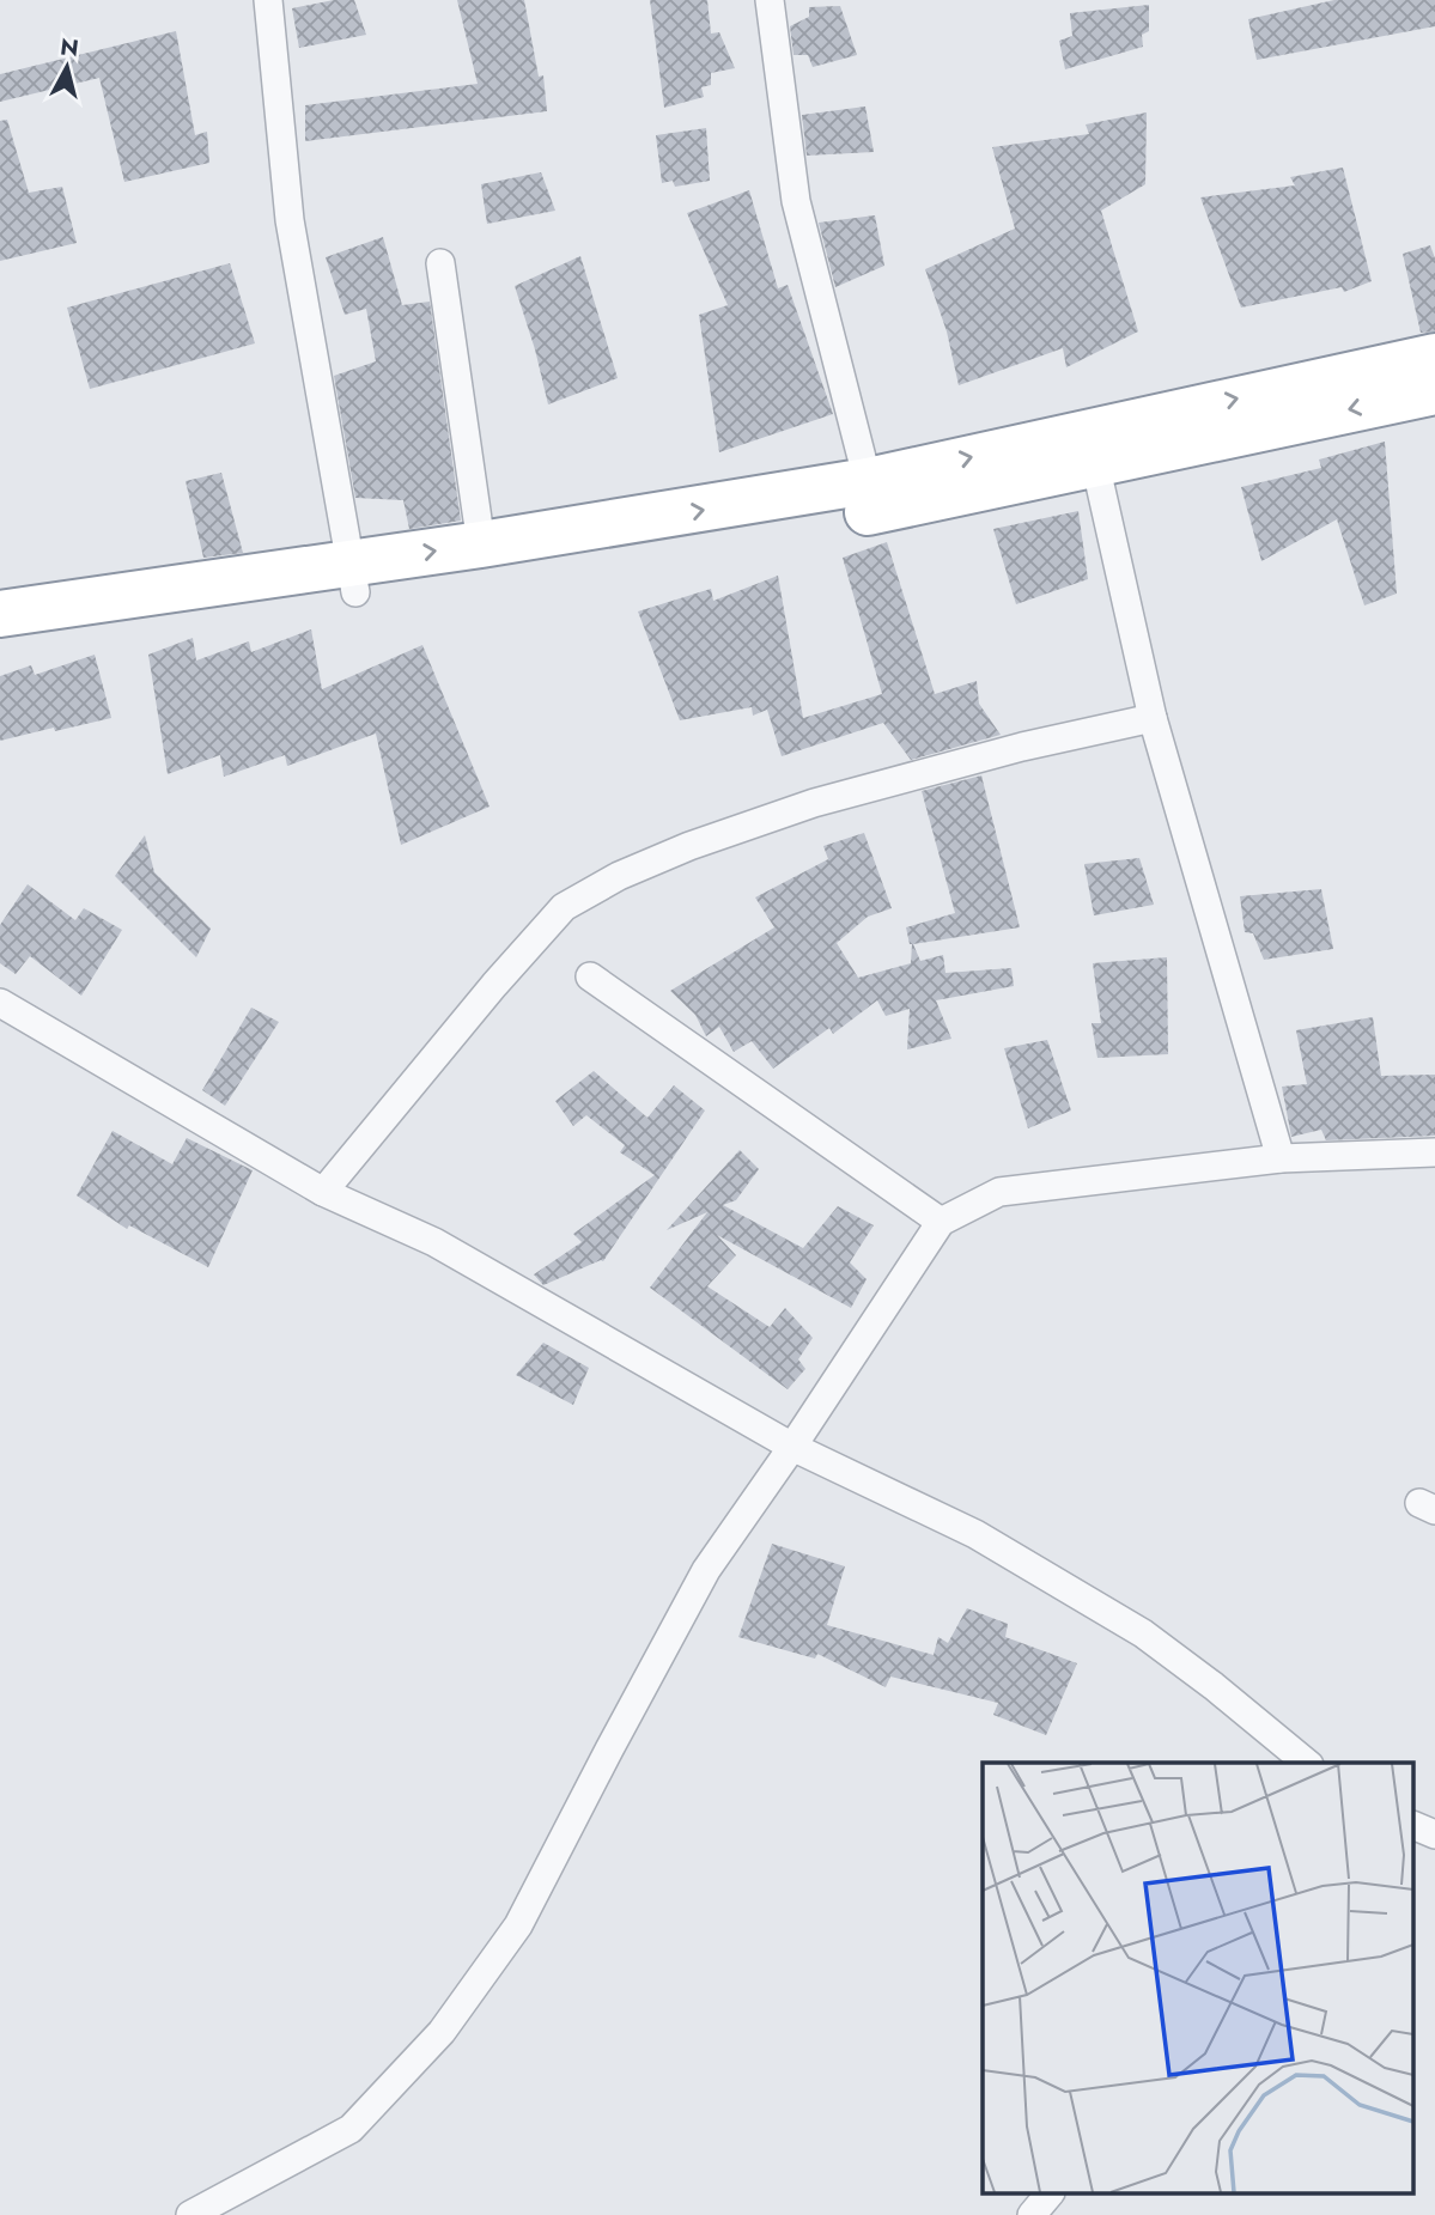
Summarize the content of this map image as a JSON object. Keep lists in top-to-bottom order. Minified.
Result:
{"north":"top"}
